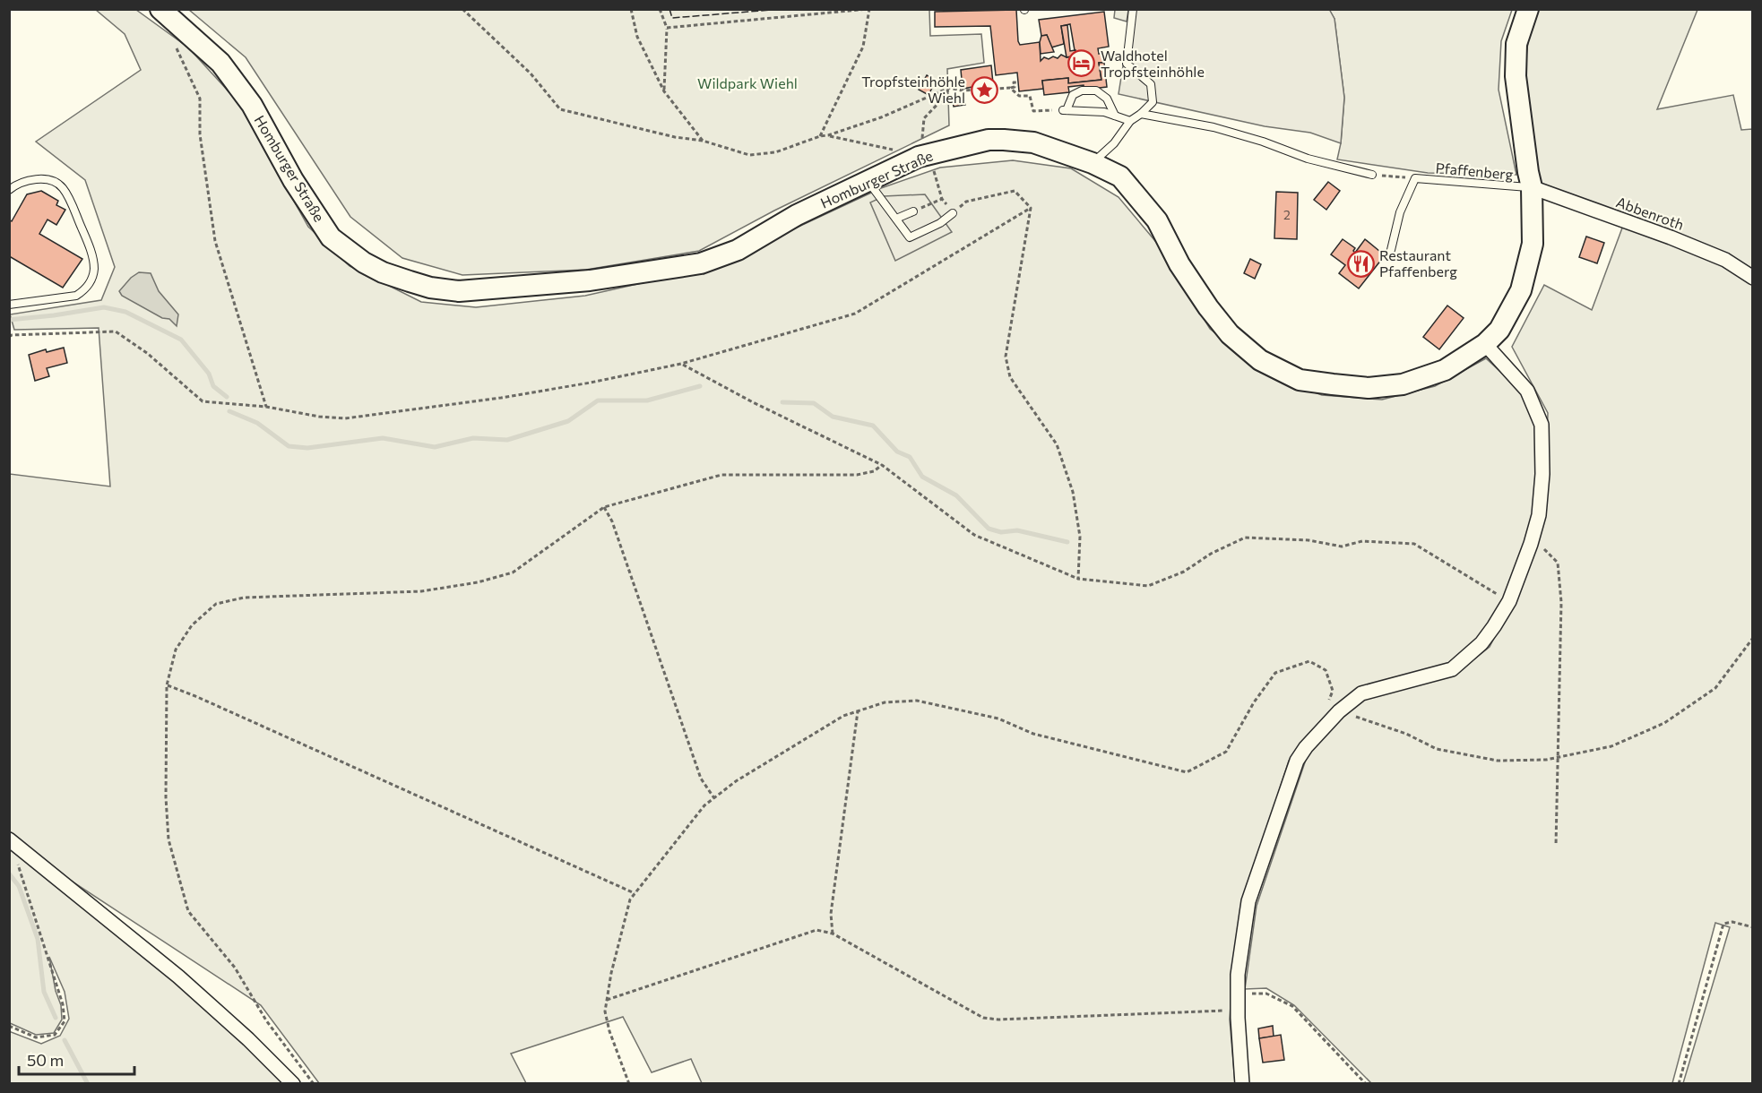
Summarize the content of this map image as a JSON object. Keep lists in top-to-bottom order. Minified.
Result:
{"streets":{"main road":["Homburger Straße"],"street":["Abbenroth"],"lane":["Pfaffenberg"]},"crossings":[["Homburger Straße","Pfaffenberg"],["Homburger Straße","Abbenroth"],["Pfaffenberg","Abbenroth"]],"parks":["Wildpark Wiehl"],"places":{"hotel":["Waldhotel Tropfsteinhöhle"],"place":["Tropfsteinhöhle Wiehl"],"restaurant":["Restaurant Pfaffenberg"]},"house_numbers":["2"],"scale_bar":"50 m"}
